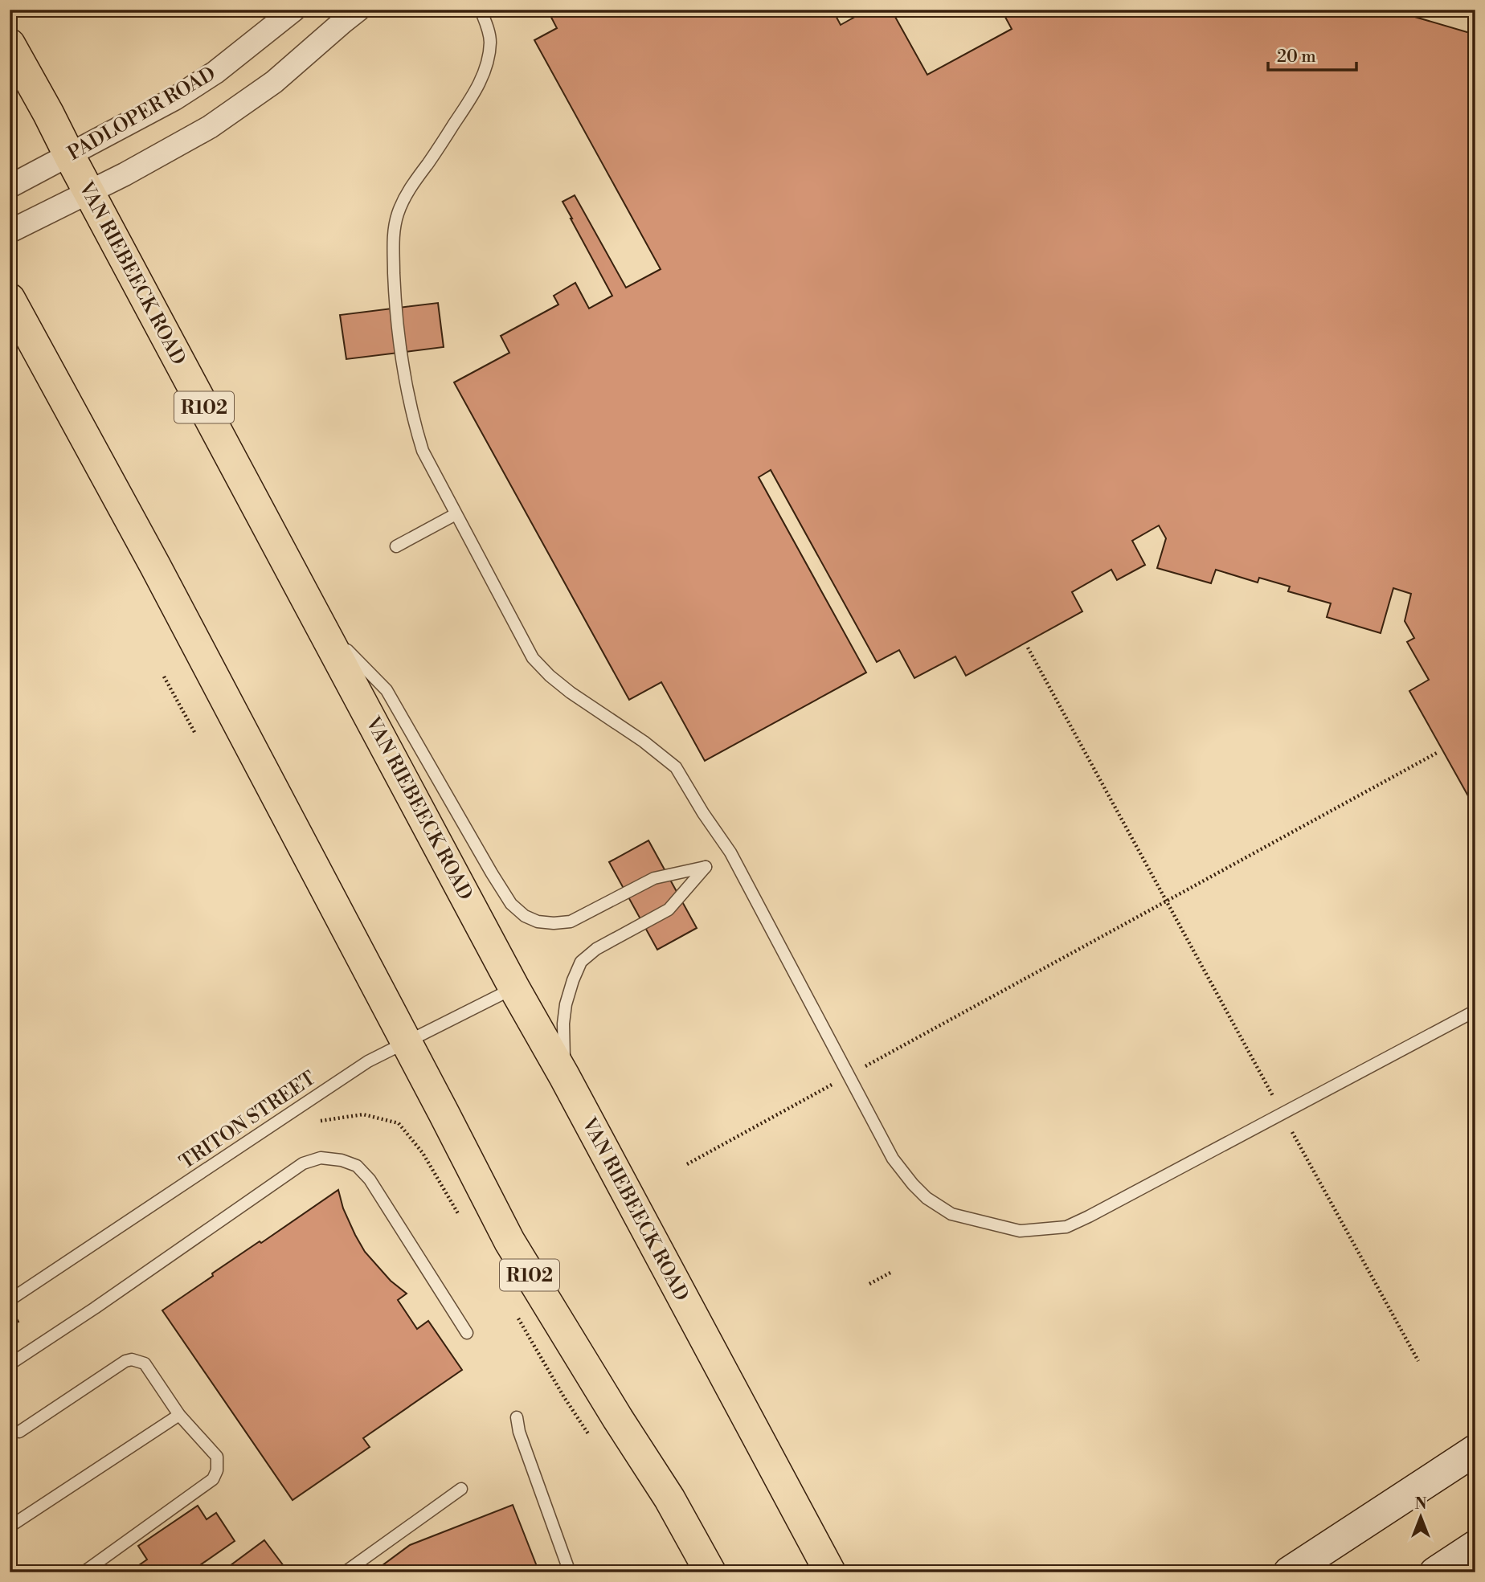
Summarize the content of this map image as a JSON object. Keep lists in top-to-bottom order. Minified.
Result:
{"streets":{"main road":["VAN RIEBEECK ROAD","R102"],"street":["PADLOPER ROAD"],"lane":["TRITON STREET"]},"crossings":[["PADLOPER ROAD","VAN RIEBEECK ROAD"],["VAN RIEBEECK ROAD","TRITON STREET"],["R102","TRITON STREET"]],"scale_bar":"20 m","north":"top"}
